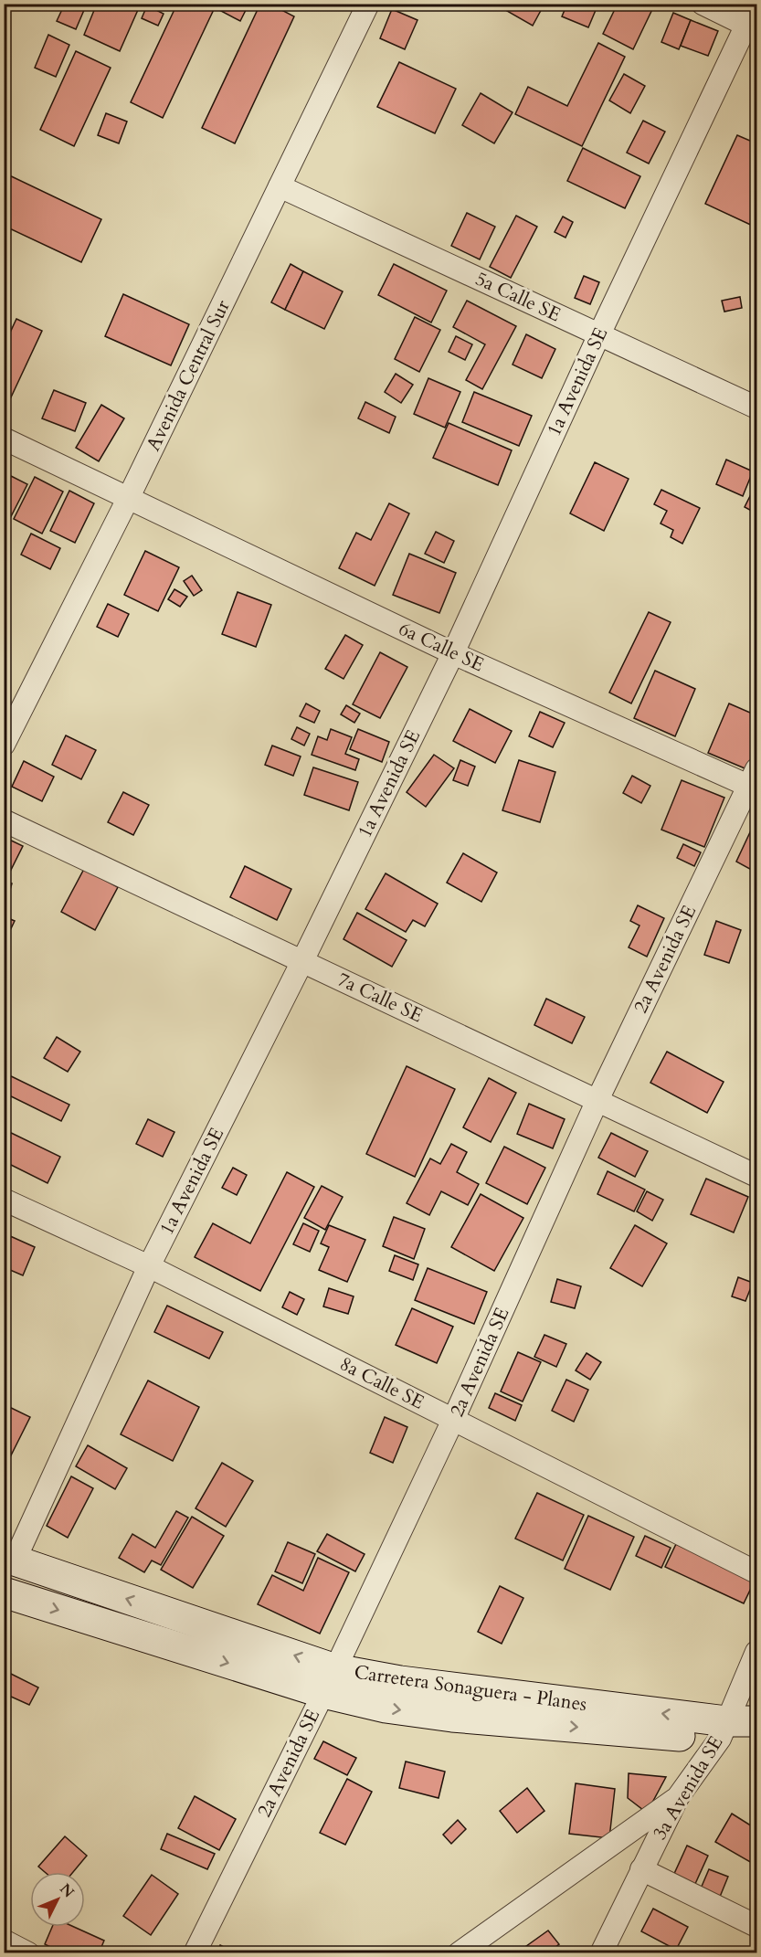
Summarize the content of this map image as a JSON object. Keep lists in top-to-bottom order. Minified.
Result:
{"streets":{"main road":["Carretera Sonaguera - Planes"],"street":["5a Calle SE","Avenida Central Sur","1a Avenida SE","6a Calle SE","2a Avenida SE","7a Calle SE","8a Calle SE","3a Avenida SE"]},"crossings":[["5a Calle SE","Avenida Central Sur"],["5a Calle SE","1a Avenida SE"],["Avenida Central Sur","6a Calle SE"],["1a Avenida SE","6a Calle SE"],["1a Avenida SE","7a Calle SE"],["1a Avenida SE","8a Calle SE"],["1a Avenida SE","Carretera Sonaguera - Planes"],["6a Calle SE","2a Avenida SE"],["2a Avenida SE","7a Calle SE"],["2a Avenida SE","8a Calle SE"],["2a Avenida SE","Carretera Sonaguera - Planes"],["Carretera Sonaguera - Planes","3a Avenida SE"]],"north":"top right"}
